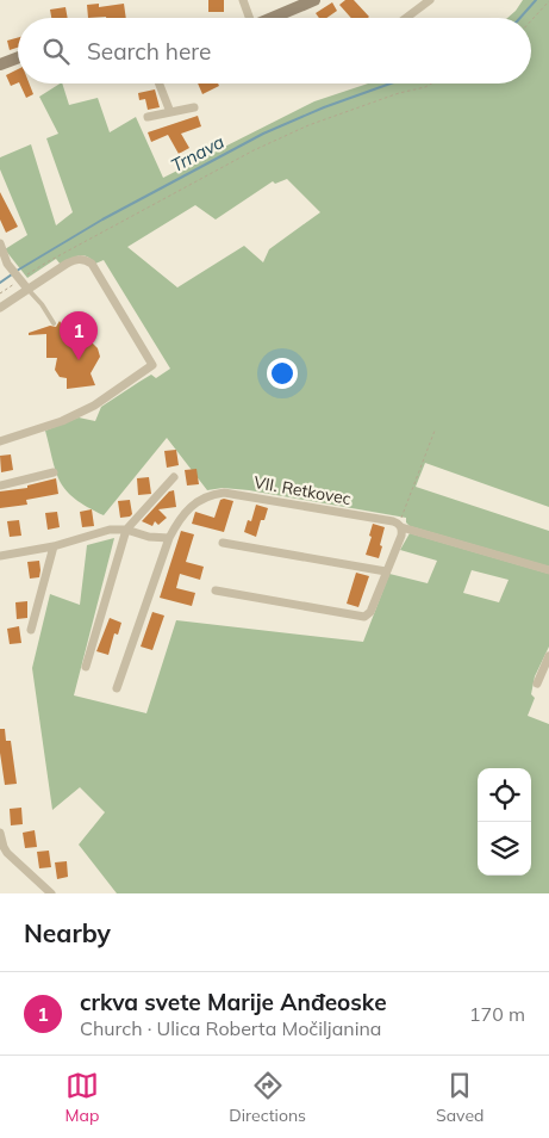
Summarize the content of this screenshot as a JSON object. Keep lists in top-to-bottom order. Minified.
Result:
{"streets":{"street":["VII. Retkovec"]},"water":["Trnava"],"page":{"search":"Search here","pins":"1","heading":"Nearby","list":[{"mark":"1","name":"crkva svete Marije Anđeoske","note":"Church · Ulica Roberta Močiljanina","value":"170 m"}],"nav":["Map","Directions","Saved"]}}
